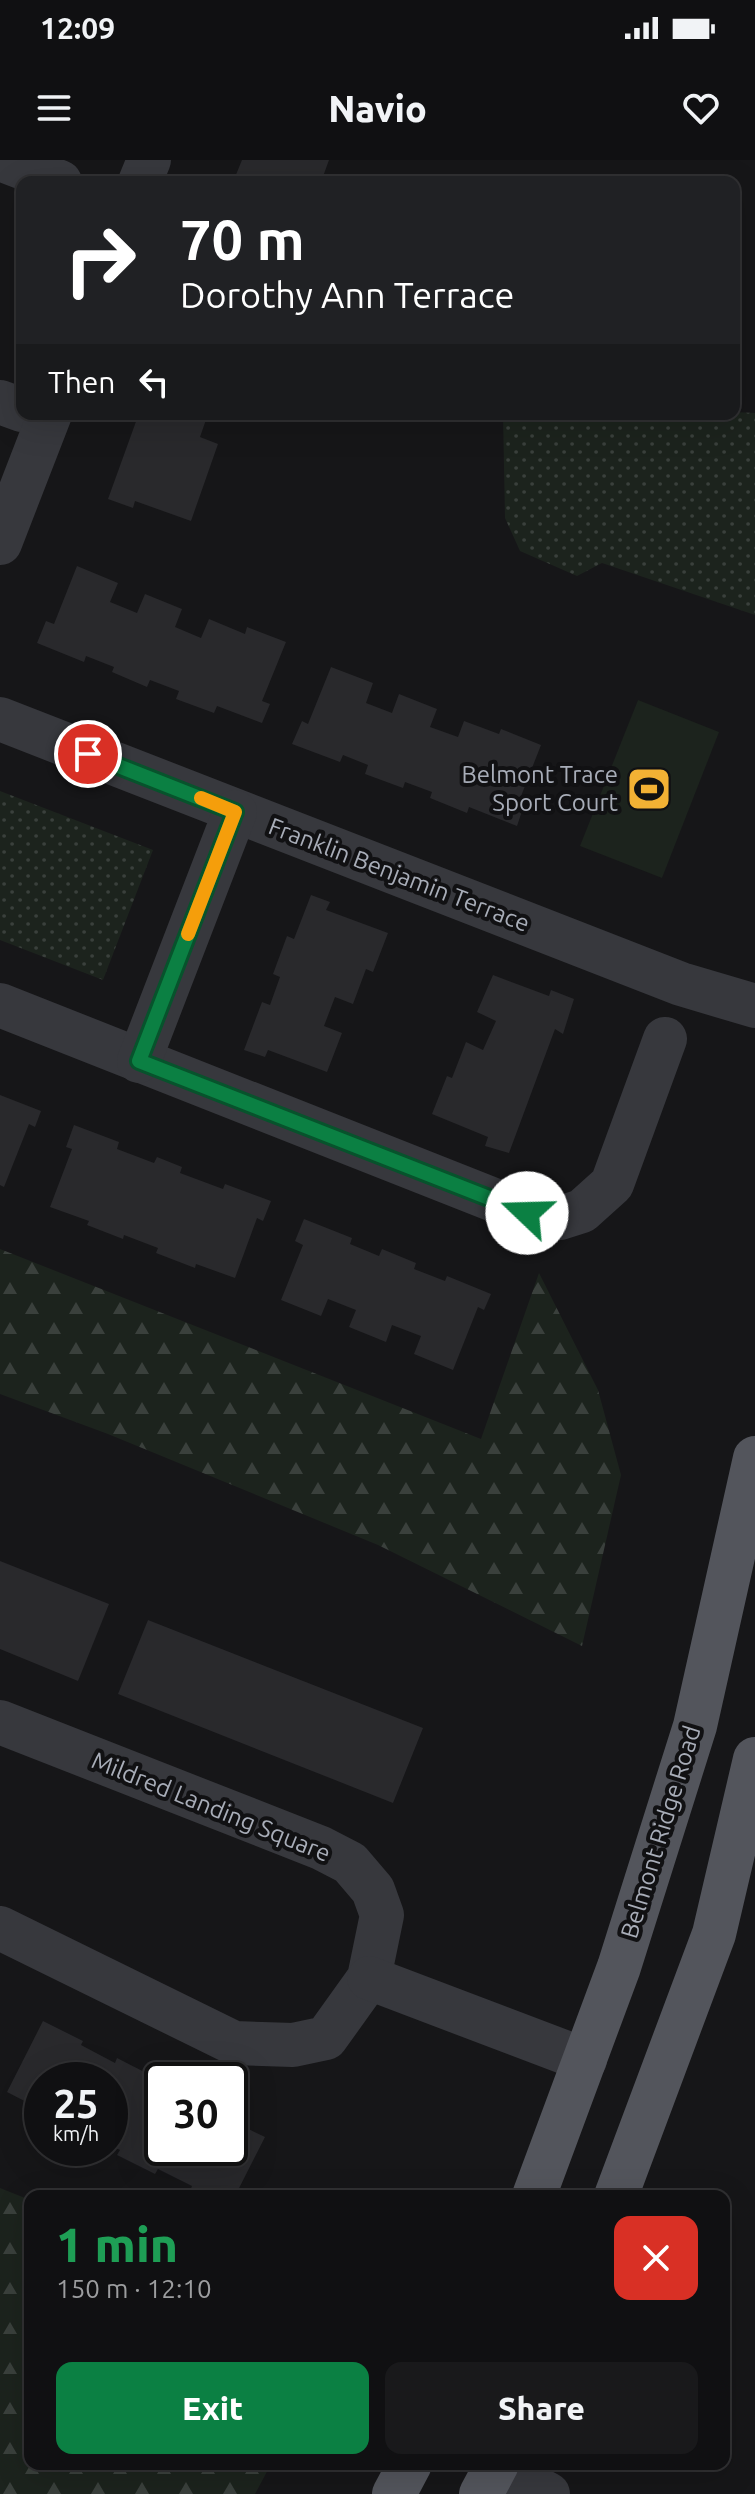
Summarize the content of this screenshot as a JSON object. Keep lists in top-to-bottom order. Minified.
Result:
{"streets":{"main road":["Belmont Ridge Road"],"street":["Franklin Benjamin Terrace","Mildred Landing Square"]},"places":{"sports":["Belmont Trace Sport Court"]},"page":{"status":"12:09","header":"Navio","turn":["70 m","Dorothy Ann Terrace"],"then":"Then","speed":"25 km/h","limit":"30","heading":["1 min","150 m · 12:10"],"buttons":["Exit","Share"]}}
